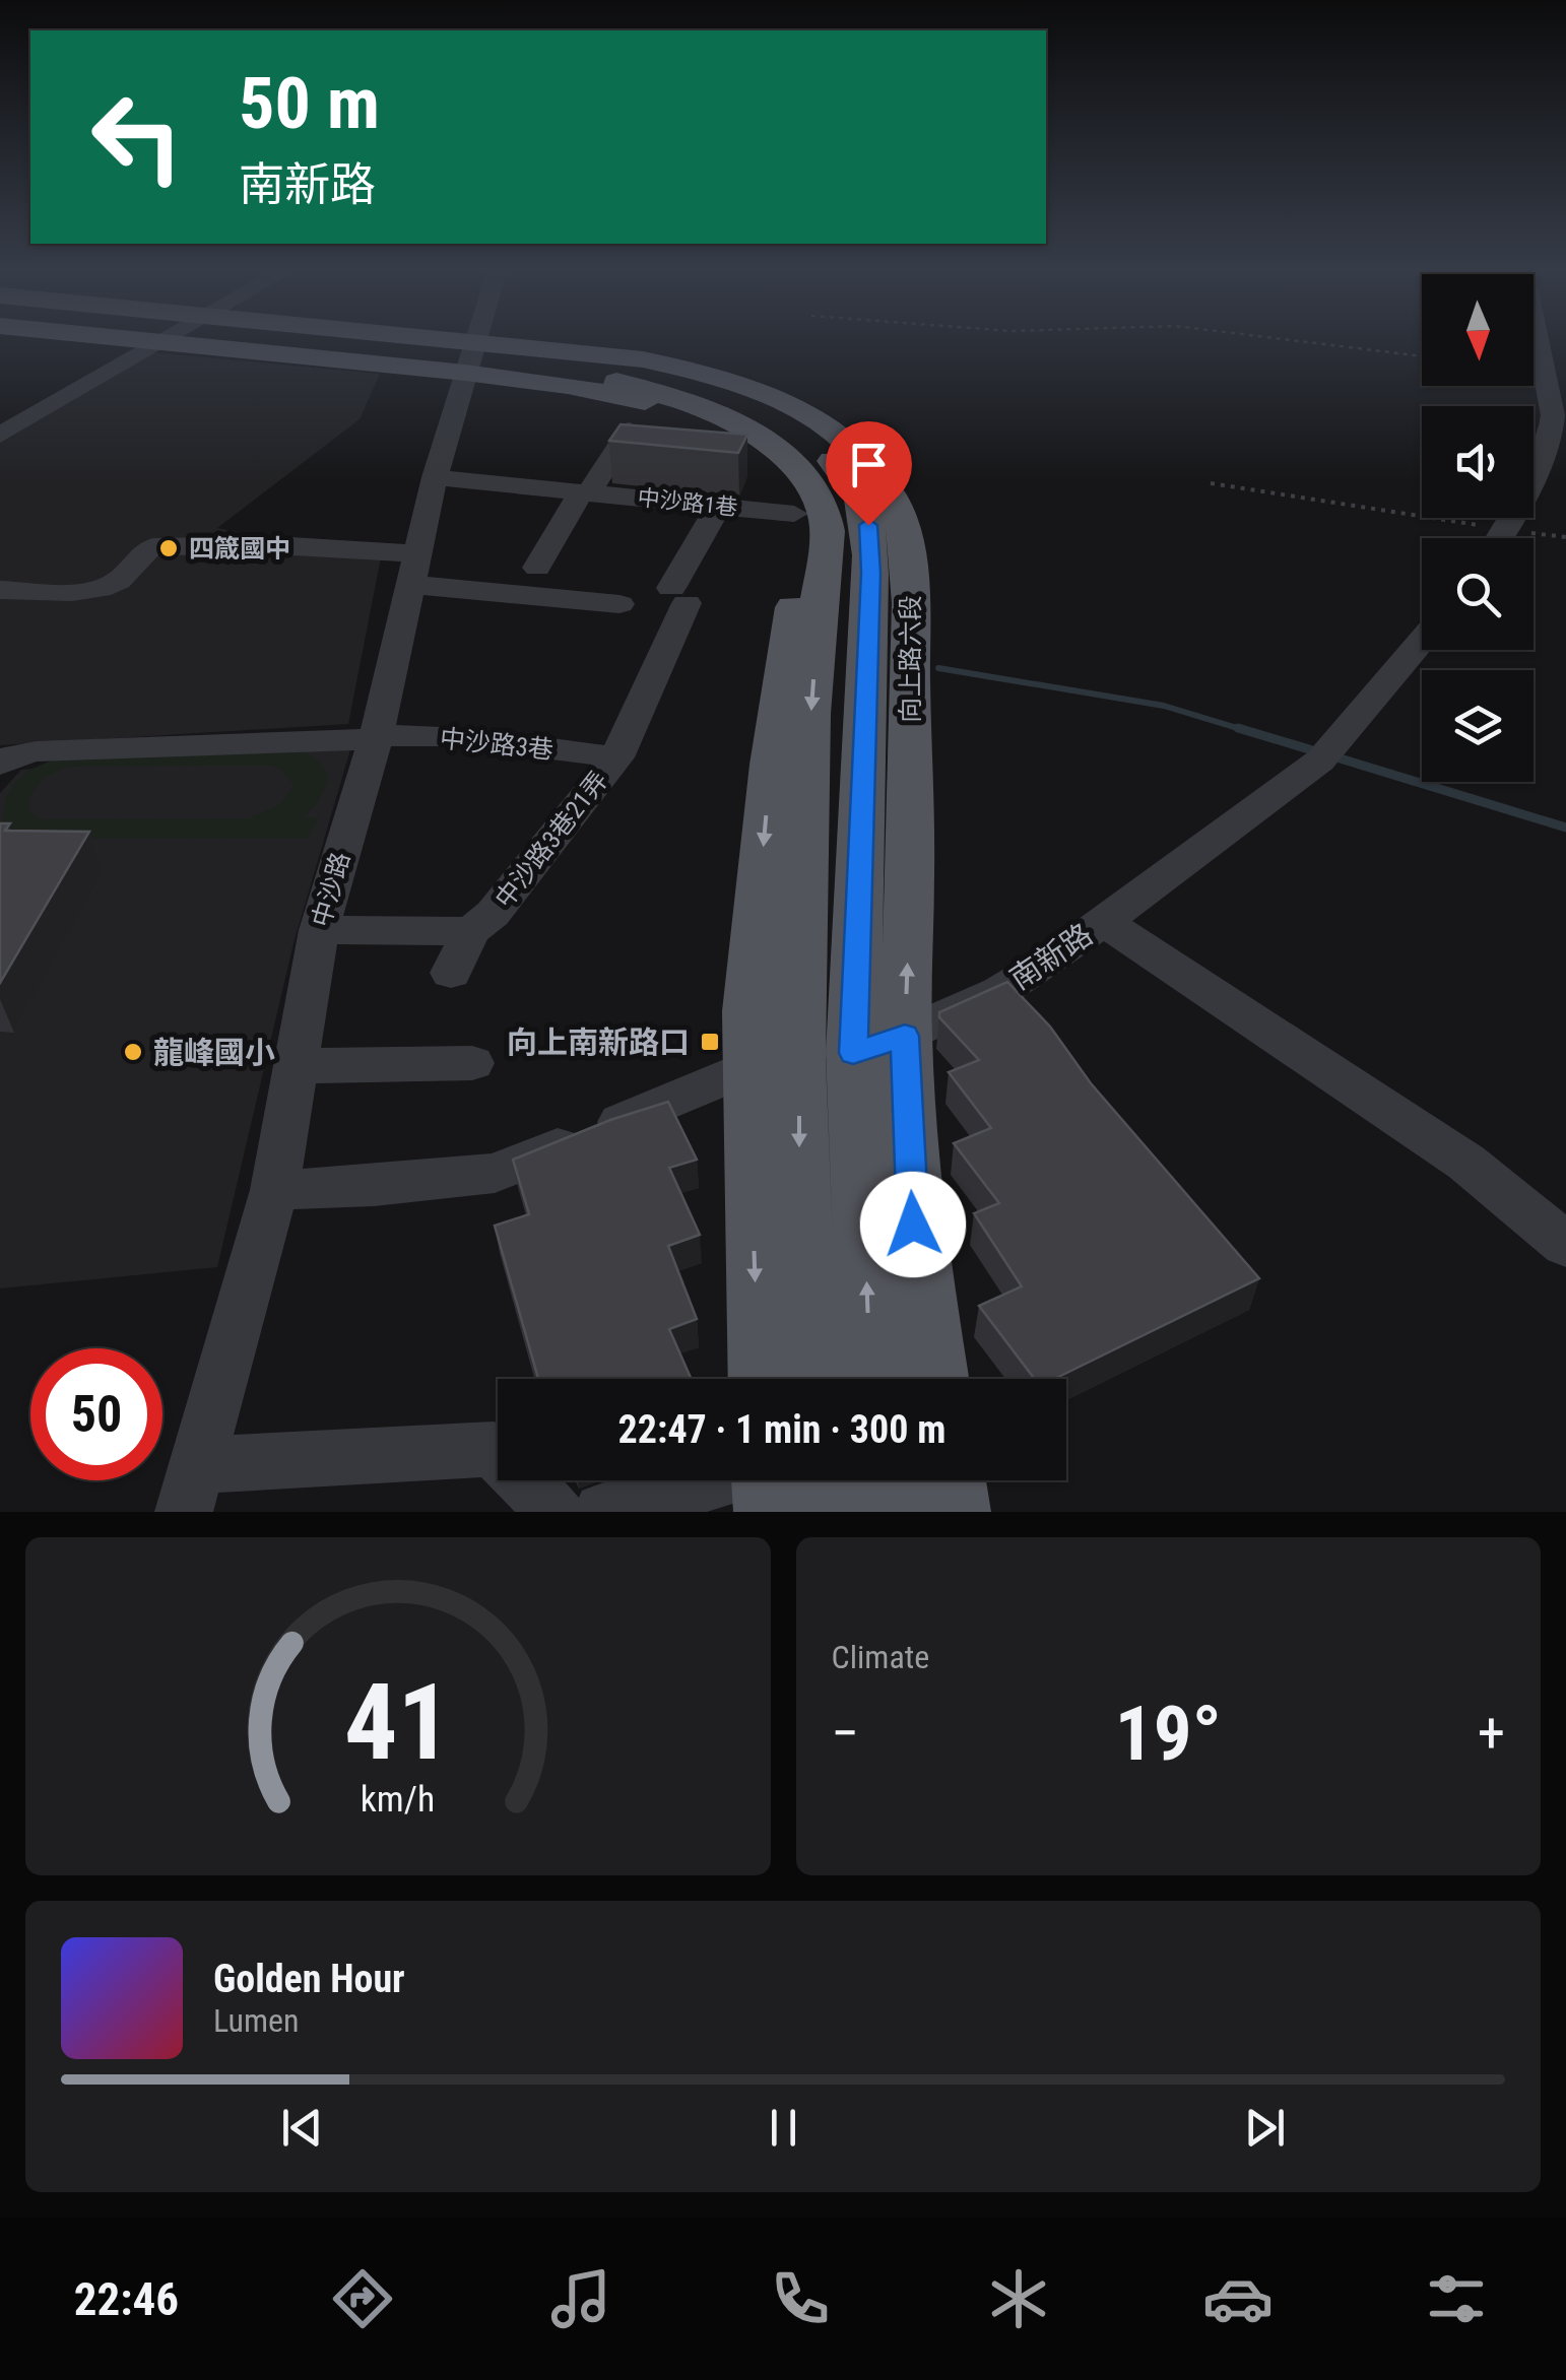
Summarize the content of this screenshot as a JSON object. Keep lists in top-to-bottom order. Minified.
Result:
{"streets":{"main road":["向上路六段"],"street":["中沙路1巷","中沙路3巷","中沙路3巷21弄","中沙路","南新路"]},"crossings":[["中沙路1巷","向上路六段"],["中沙路1巷","中沙路3巷21弄"],["中沙路1巷","中沙路"],["向上路六段","中沙路"],["向上路六段","南新路"],["中沙路3巷","中沙路3巷21弄"],["中沙路3巷","中沙路"],["中沙路","南新路"]],"places":{"other":["四箴國中","龍峰國小"],"transit":["向上南新路口"]},"north":"bottom","page":{"turn":["50 m","南新路"],"limit":"50","trip":"22:47 · 1 min · 300 m","tile":"Climate","heat":["−","19°","+"],"song":["Golden Hour","Lumen"],"tabs":"22:46","gauge":["41","km/h"]}}
